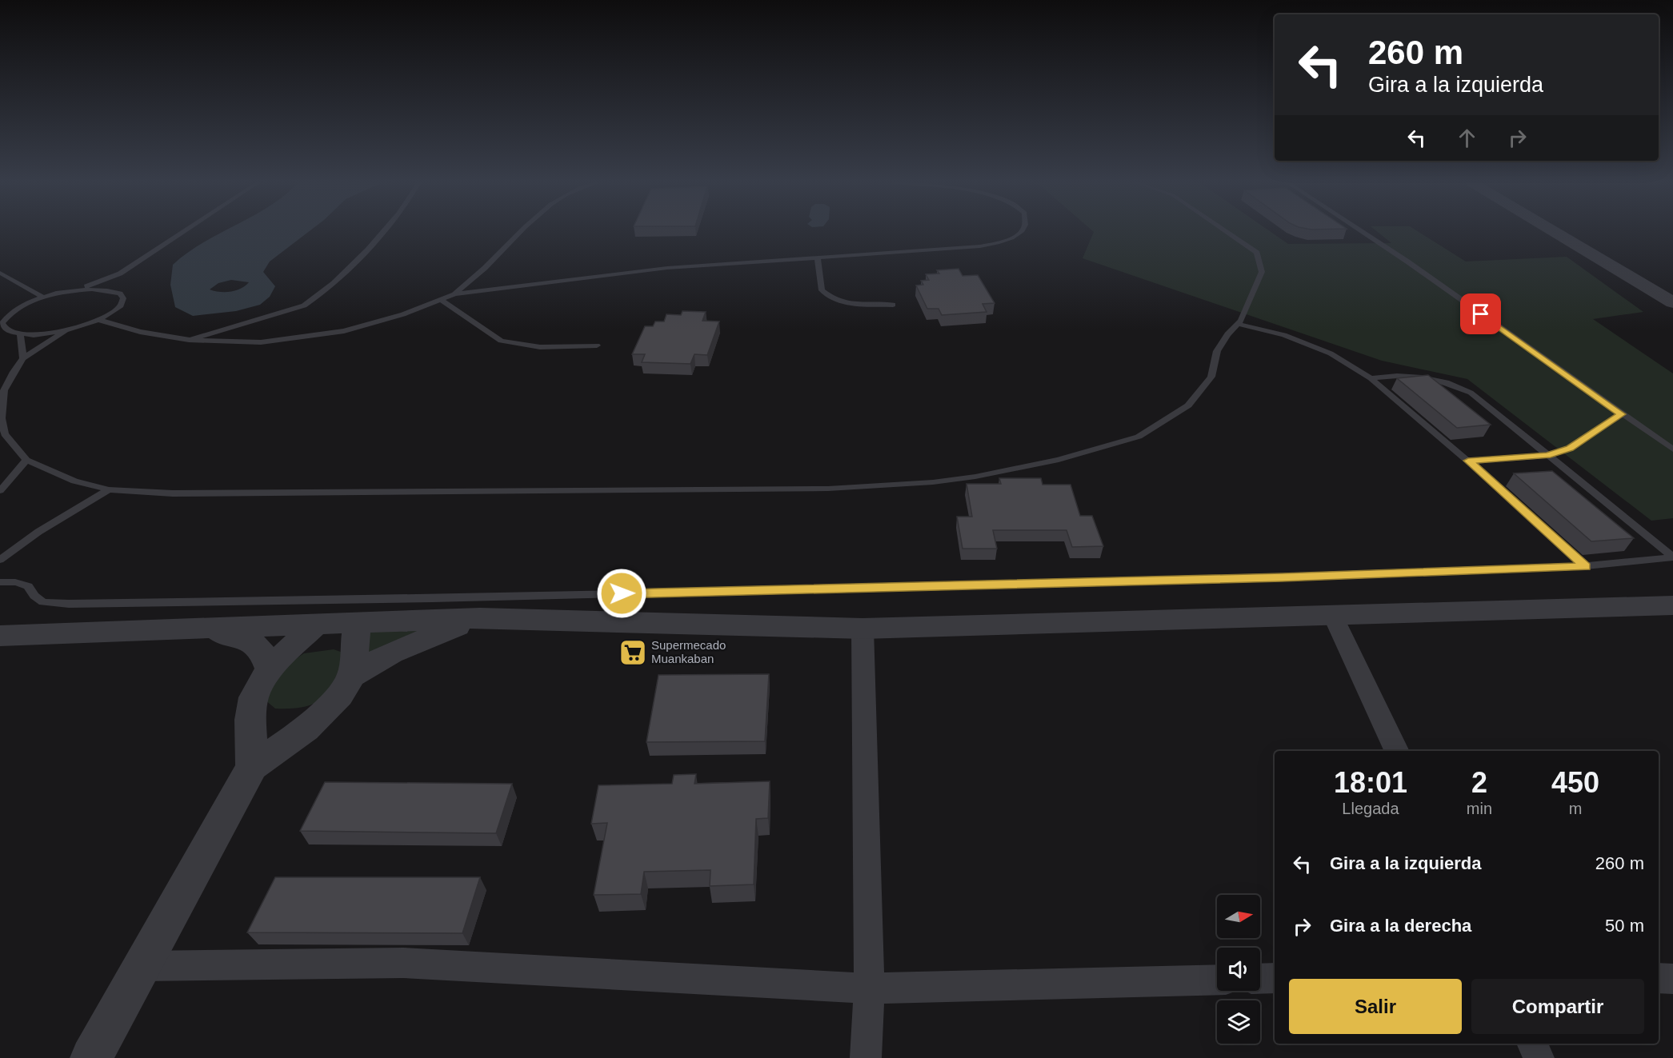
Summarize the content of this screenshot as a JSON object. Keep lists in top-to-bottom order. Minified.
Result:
{"places":{"supermarket":["Supermecado Muankaban"]},"north":"right","page":{"turn":["260 m","Gira a la izquierda"],"eta":["18:01","Llegada","2","min","450","m"],"list":[{"name":"Gira a la izquierda","value":"260 m"},{"name":"Gira a la derecha","value":"50 m"}],"buttons":["Salir","Compartir"]}}
